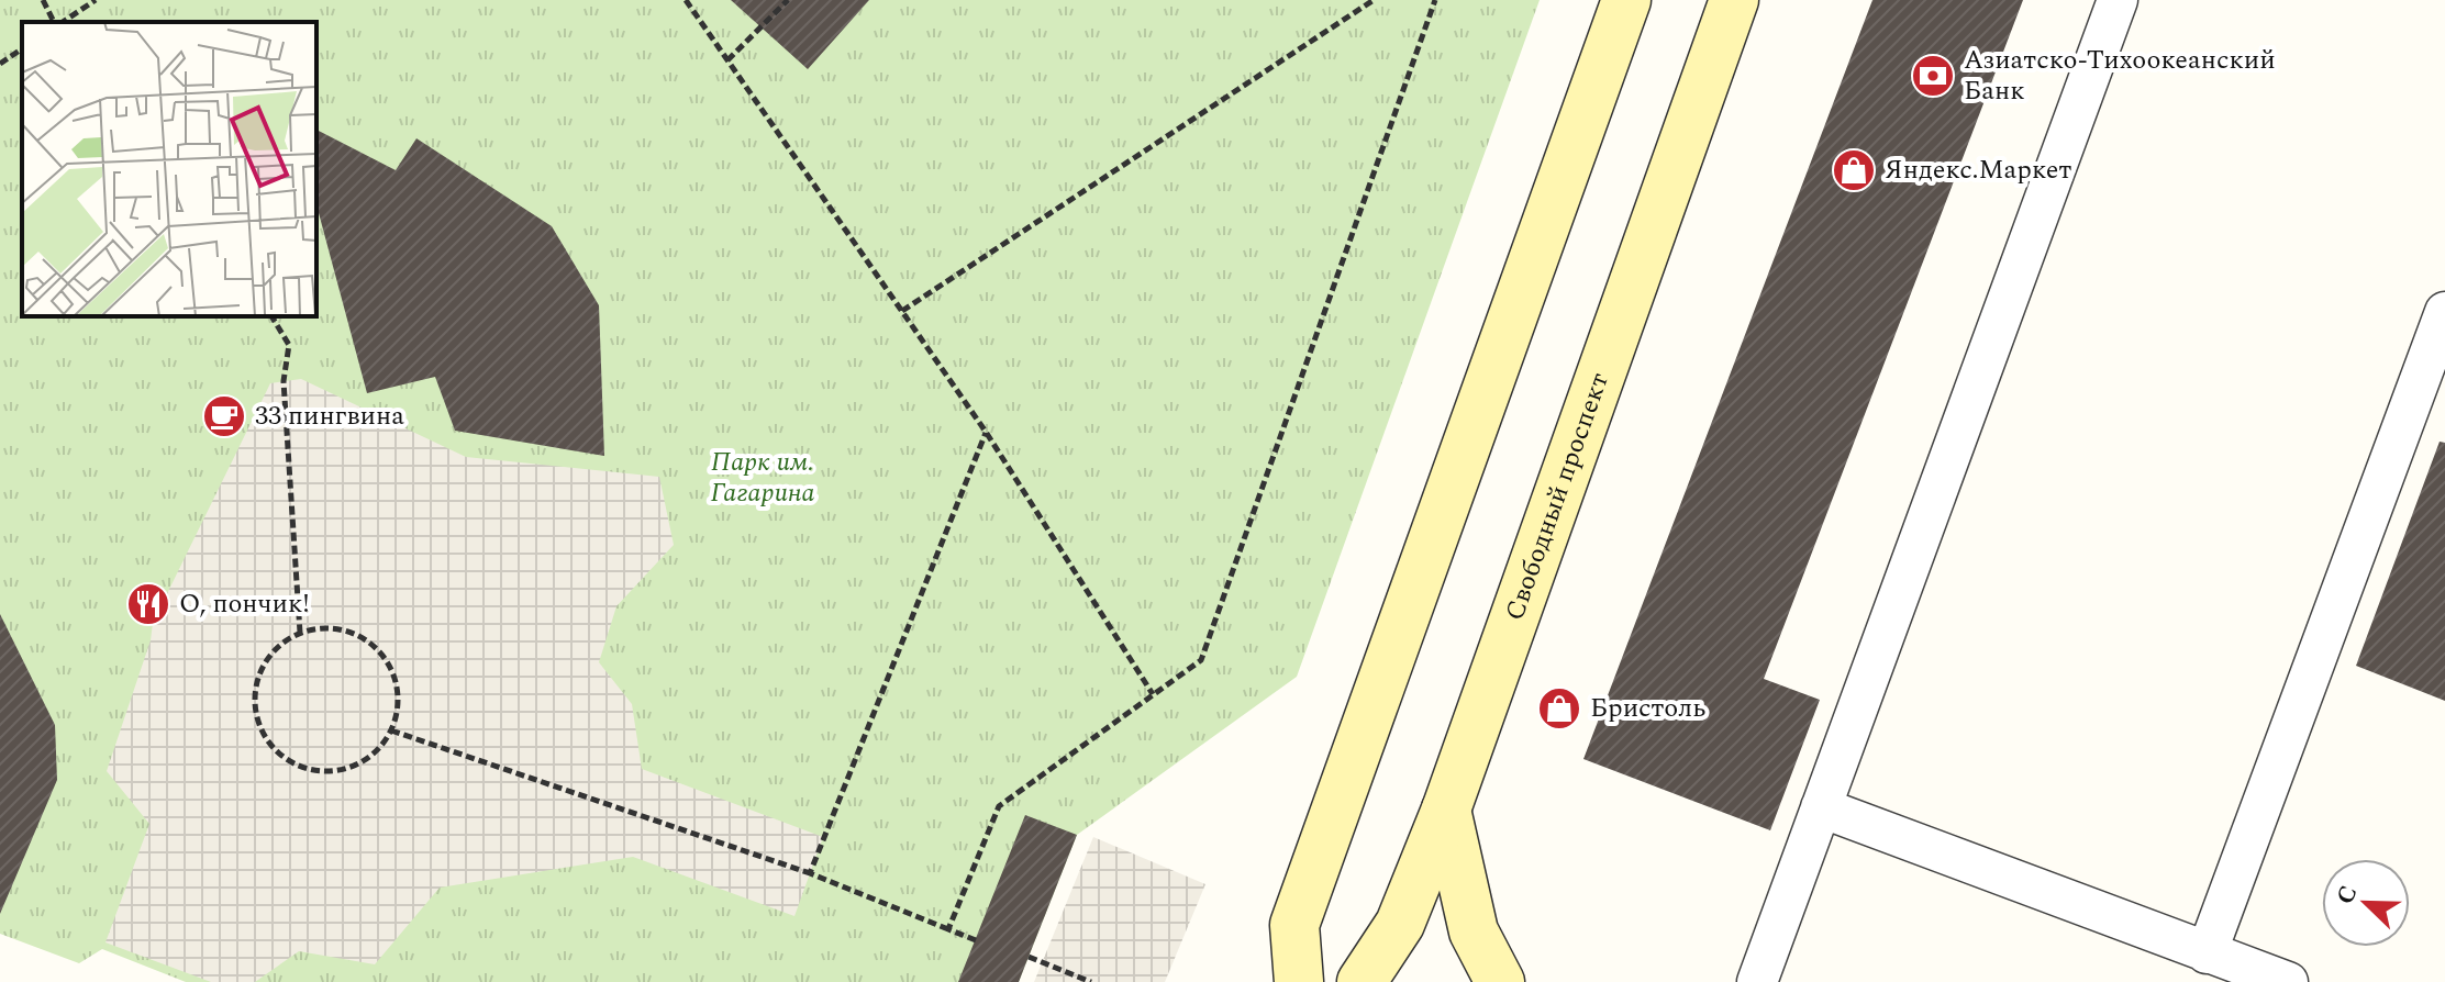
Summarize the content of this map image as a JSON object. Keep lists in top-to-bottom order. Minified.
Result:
{"streets":{"main road":["Свободный проспект"]},"parks":["Парк им. Гагарина"],"places":{"bank":["Азиатско-Тихоокеанский Банк"],"shop":["Яндекс.Маркет","Бристоль"],"cafe":["33 пингвина"],"restaurant":["О, пончик!"]},"north":"top left"}
